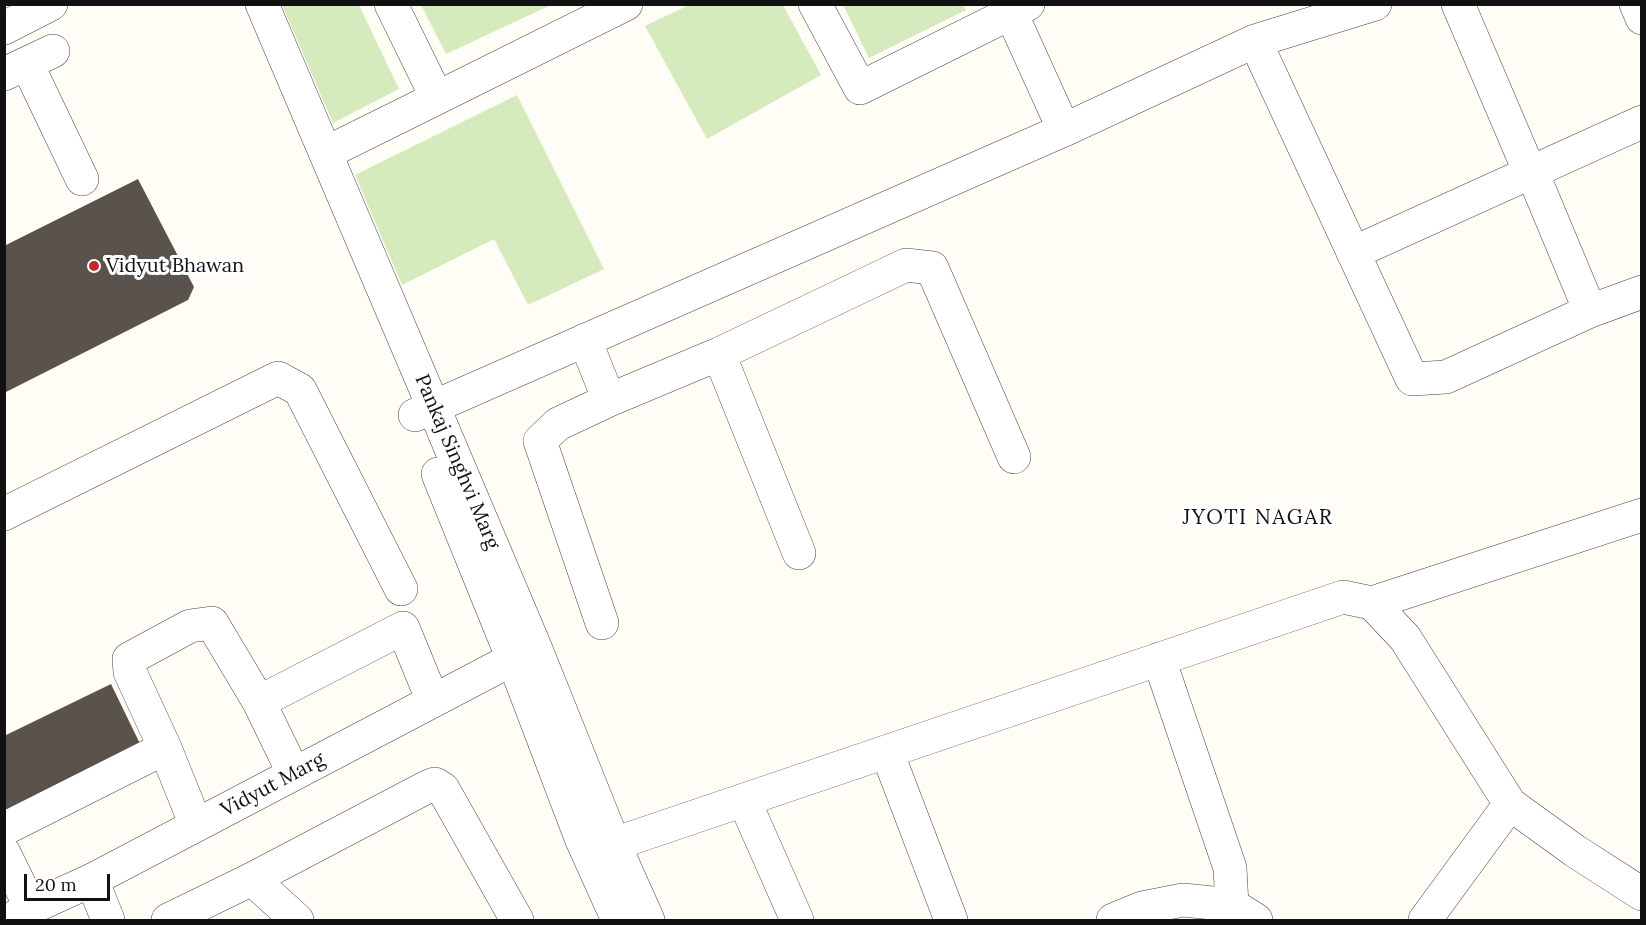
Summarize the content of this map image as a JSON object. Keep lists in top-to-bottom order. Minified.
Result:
{"streets":{"street":["Pankaj Singhvi Marg","Vidyut Marg"]},"crossings":[["Pankaj Singhvi Marg","Vidyut Marg"]],"districts":["JYOTI NAGAR"],"places":["Vidyut Bhawan"],"scale_bar":"20 m"}
